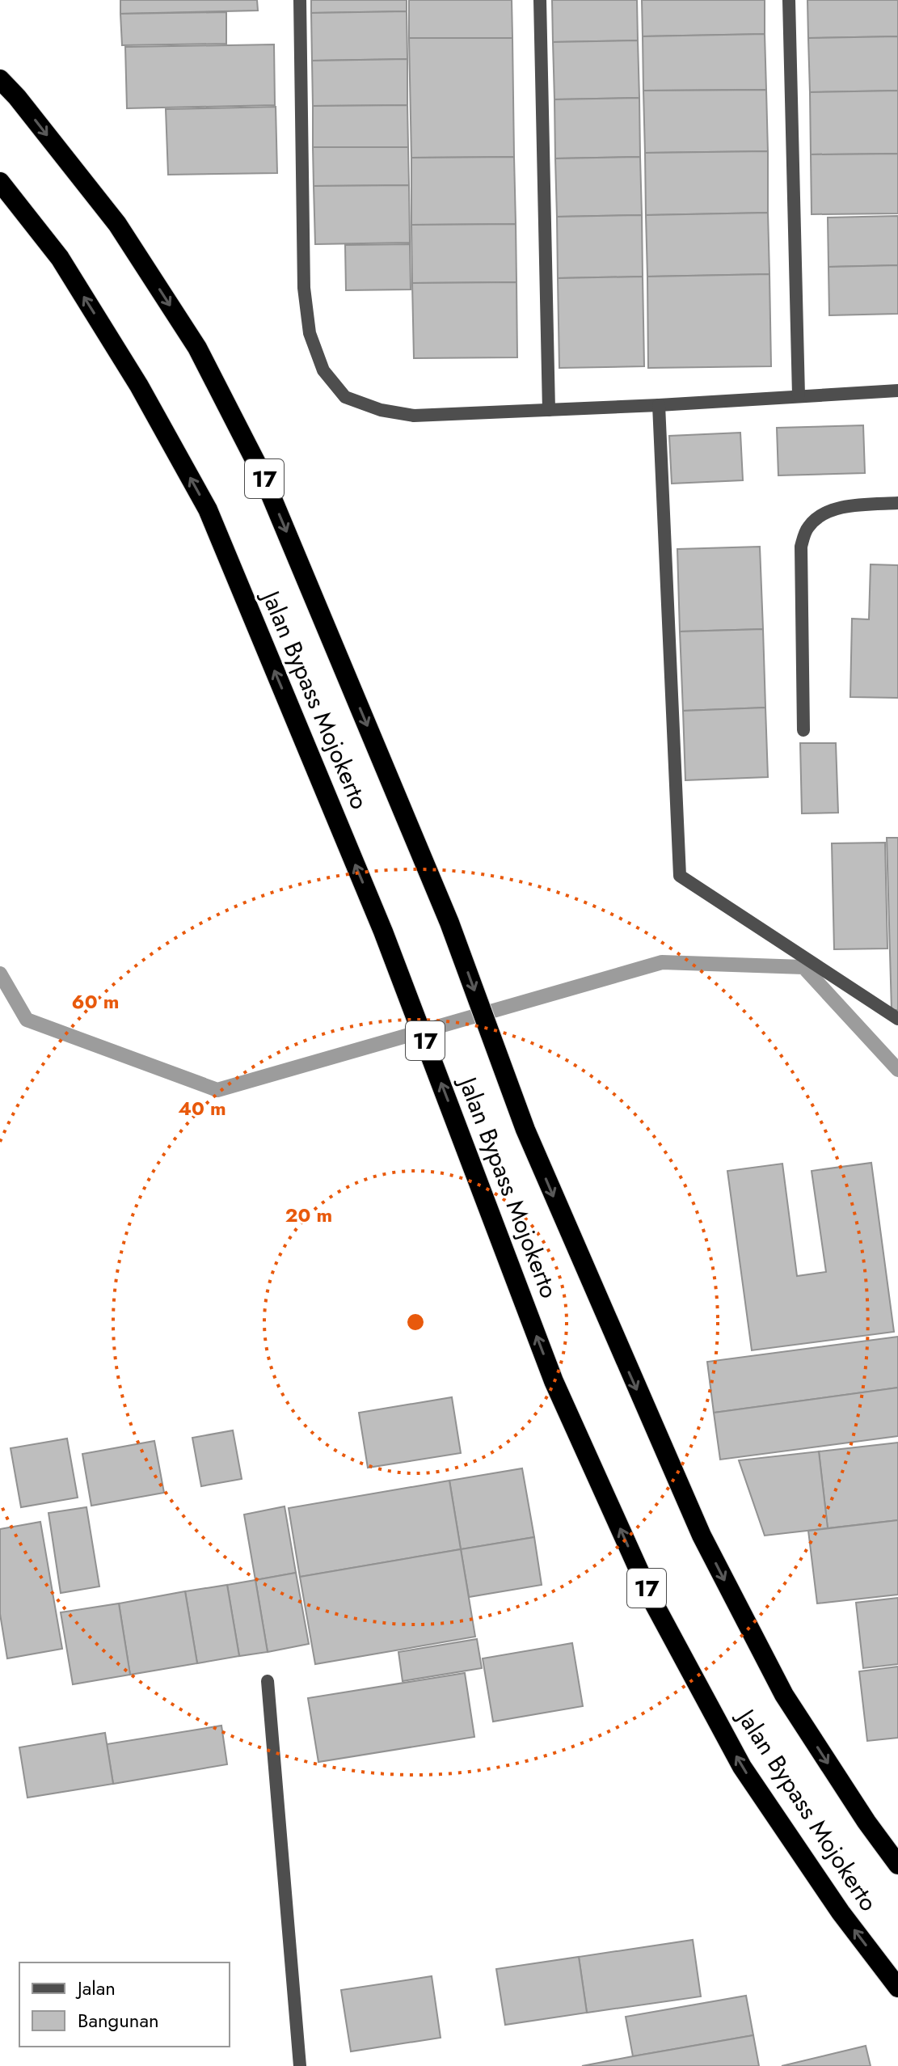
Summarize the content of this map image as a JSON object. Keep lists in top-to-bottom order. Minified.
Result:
{"streets":{"highway":["17","Jalan Bypass Mojokerto"]},"legend":["Jalan","Bangunan"],"rings":["60 m","40 m","20 m"]}
